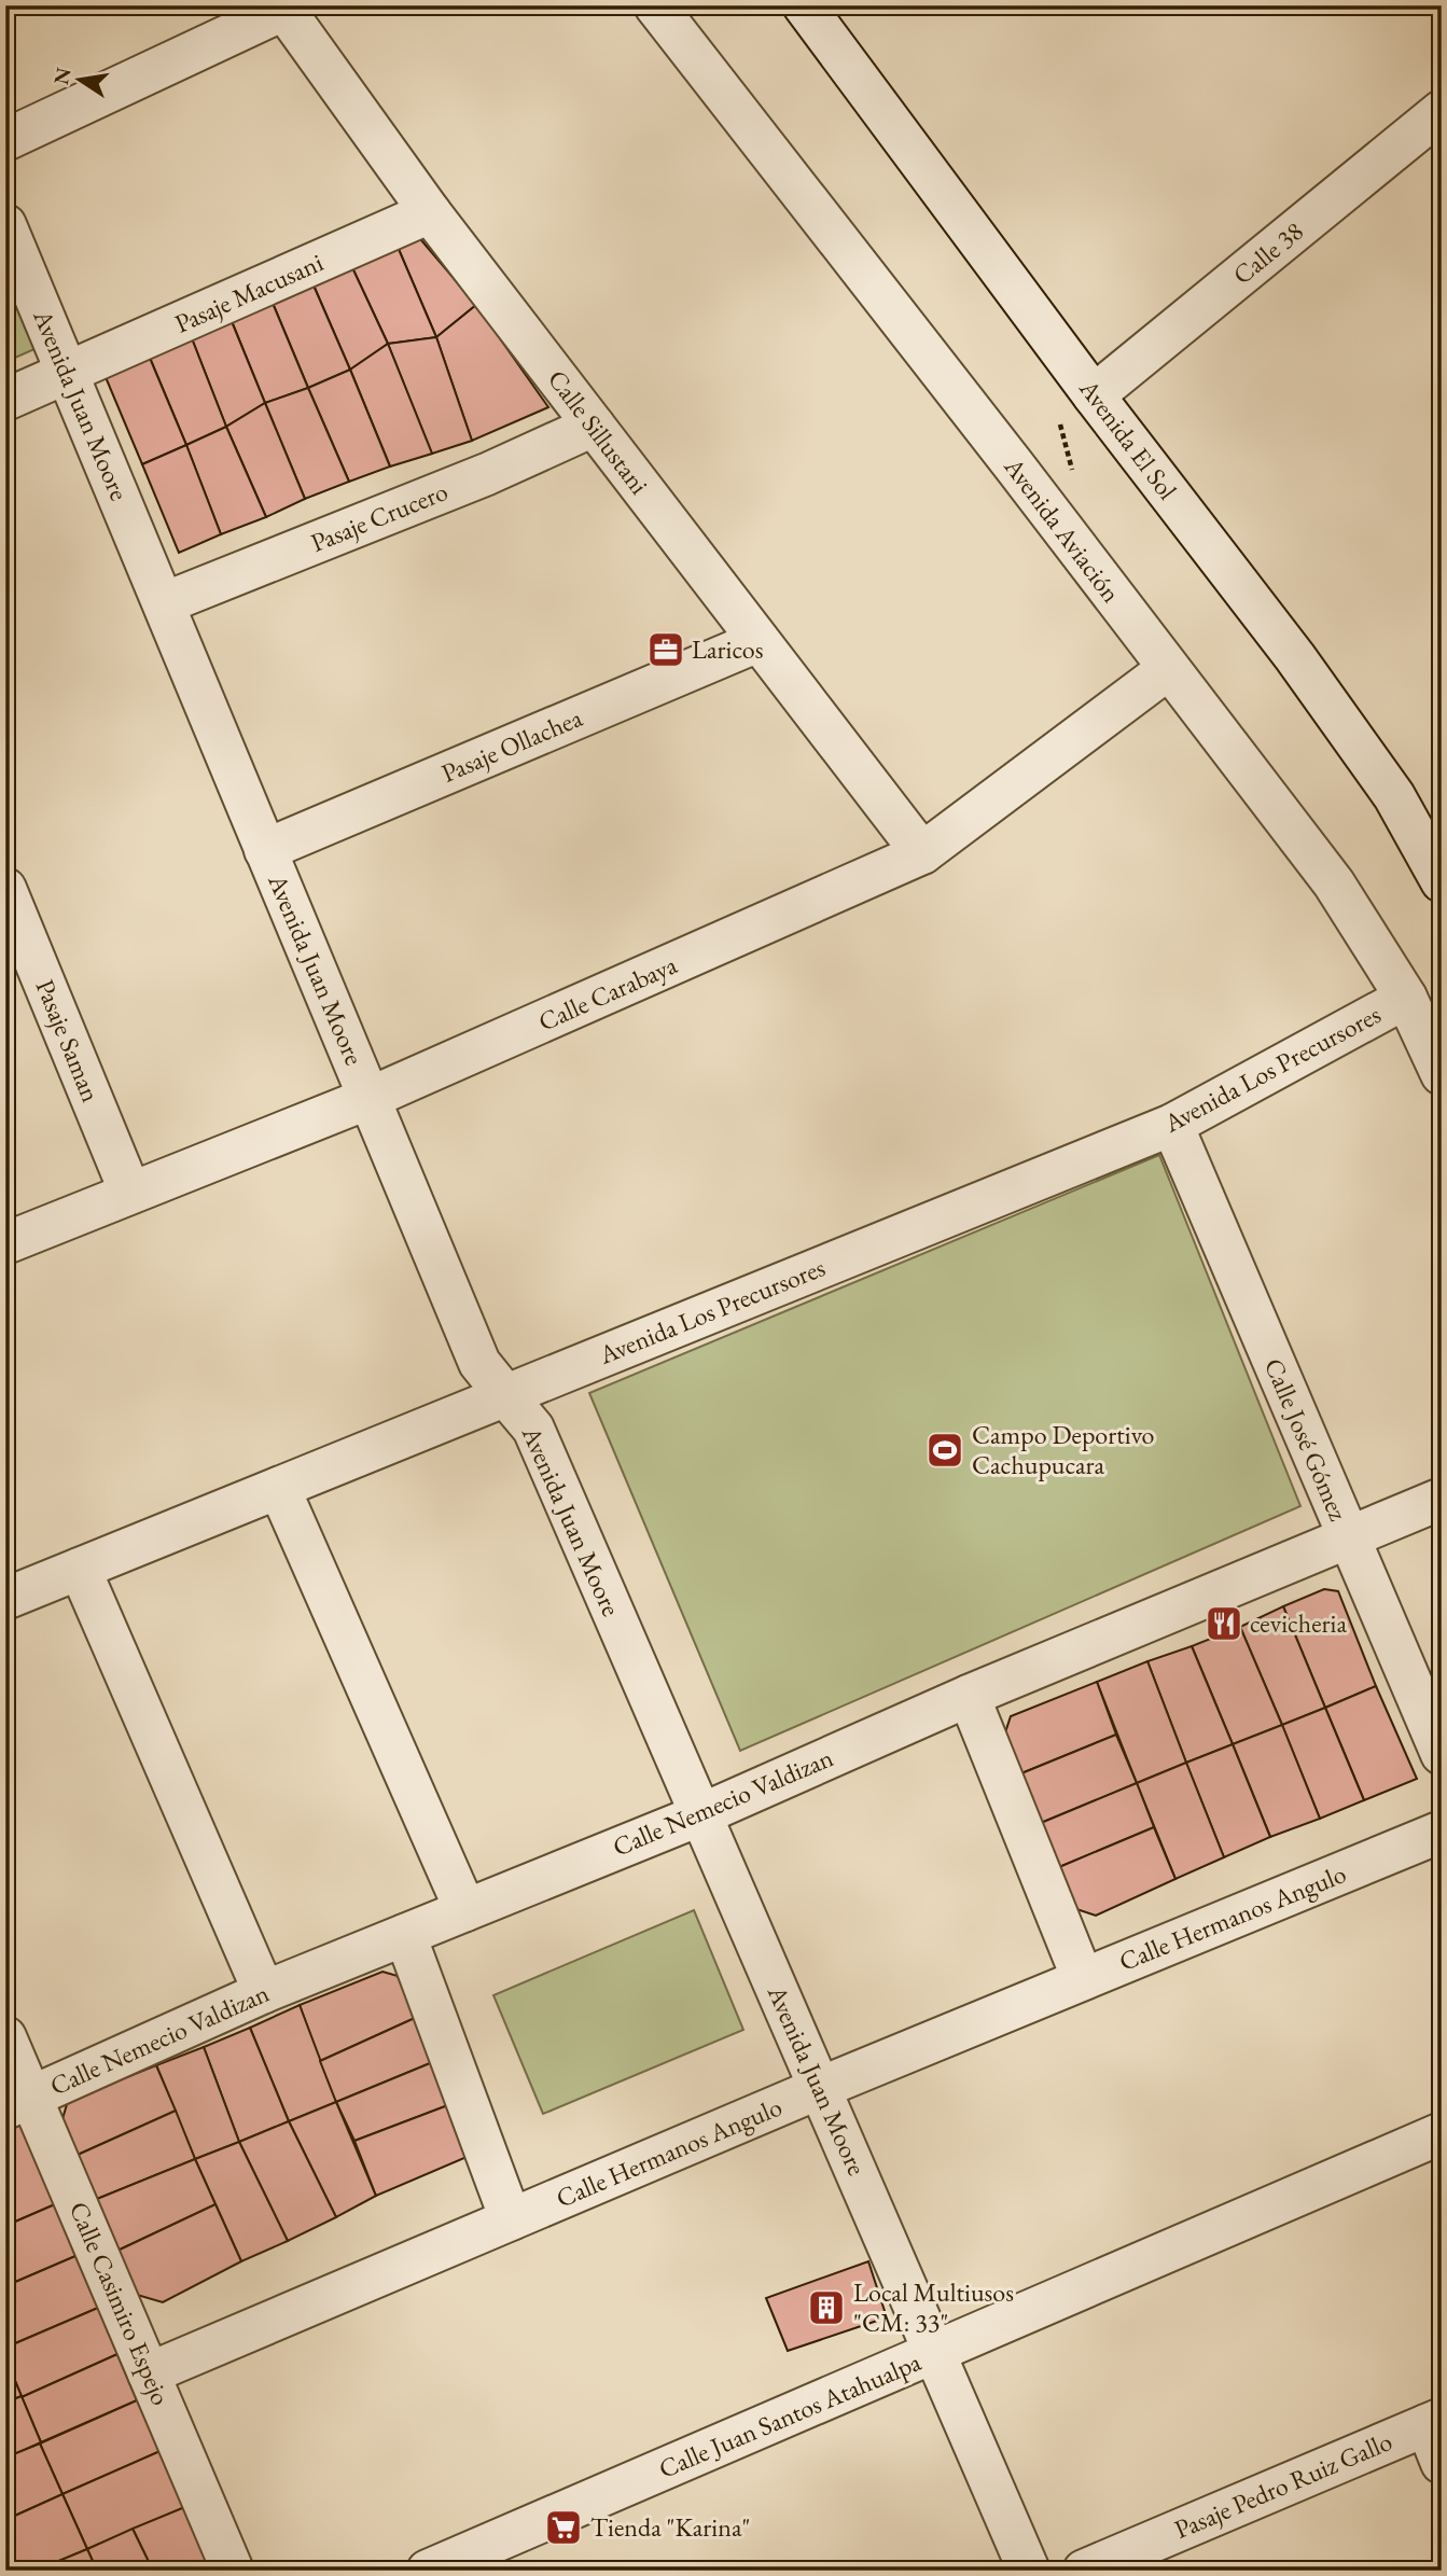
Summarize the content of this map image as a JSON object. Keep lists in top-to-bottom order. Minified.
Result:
{"streets":{"street":["Calle 38","Pasaje Macusani","Avenida Juan Moore","Calle Sillustani","Avenida El Sol","Pasaje Crucero","Avenida Aviación","Pasaje Ollachea","Calle Carabaya","Pasaje Saman","Avenida Los Precursores","Calle José Gómez","Calle Nemecio Valdizan","Calle Hermanos Angulo","Calle Casimiro Espejo","Calle Juan Santos Atahualpa","Pasaje Pedro Ruiz Gallo"]},"crossings":[["Calle 38","Avenida El Sol"],["Pasaje Macusani","Avenida Juan Moore"],["Pasaje Macusani","Calle Sillustani"],["Avenida Juan Moore","Pasaje Crucero"],["Avenida Juan Moore","Pasaje Ollachea"],["Avenida Juan Moore","Calle Carabaya"],["Avenida Juan Moore","Avenida Los Precursores"],["Avenida Juan Moore","Calle Nemecio Valdizan"],["Avenida Juan Moore","Calle Hermanos Angulo"],["Avenida Juan Moore","Calle Juan Santos Atahualpa"],["Calle Sillustani","Pasaje Crucero"],["Calle Sillustani","Pasaje Ollachea"],["Calle Sillustani","Calle Carabaya"],["Avenida Aviación","Calle Carabaya"],["Avenida Aviación","Avenida Los Precursores"],["Calle Carabaya","Pasaje Saman"],["Avenida Los Precursores","Calle José Gómez"],["Calle José Gómez","Calle Nemecio Valdizan"],["Calle Nemecio Valdizan","Calle Casimiro Espejo"],["Calle Hermanos Angulo","Calle Casimiro Espejo"]],"places":{"office":["Laricos"],"sports":["Campo Deportivo Cachupucara"],"restaurant":["cevicheria"],"building":["Local Multiusos \"CM: 33\""],"supermarket":["Tienda \"Karina\""]},"north":"left"}
